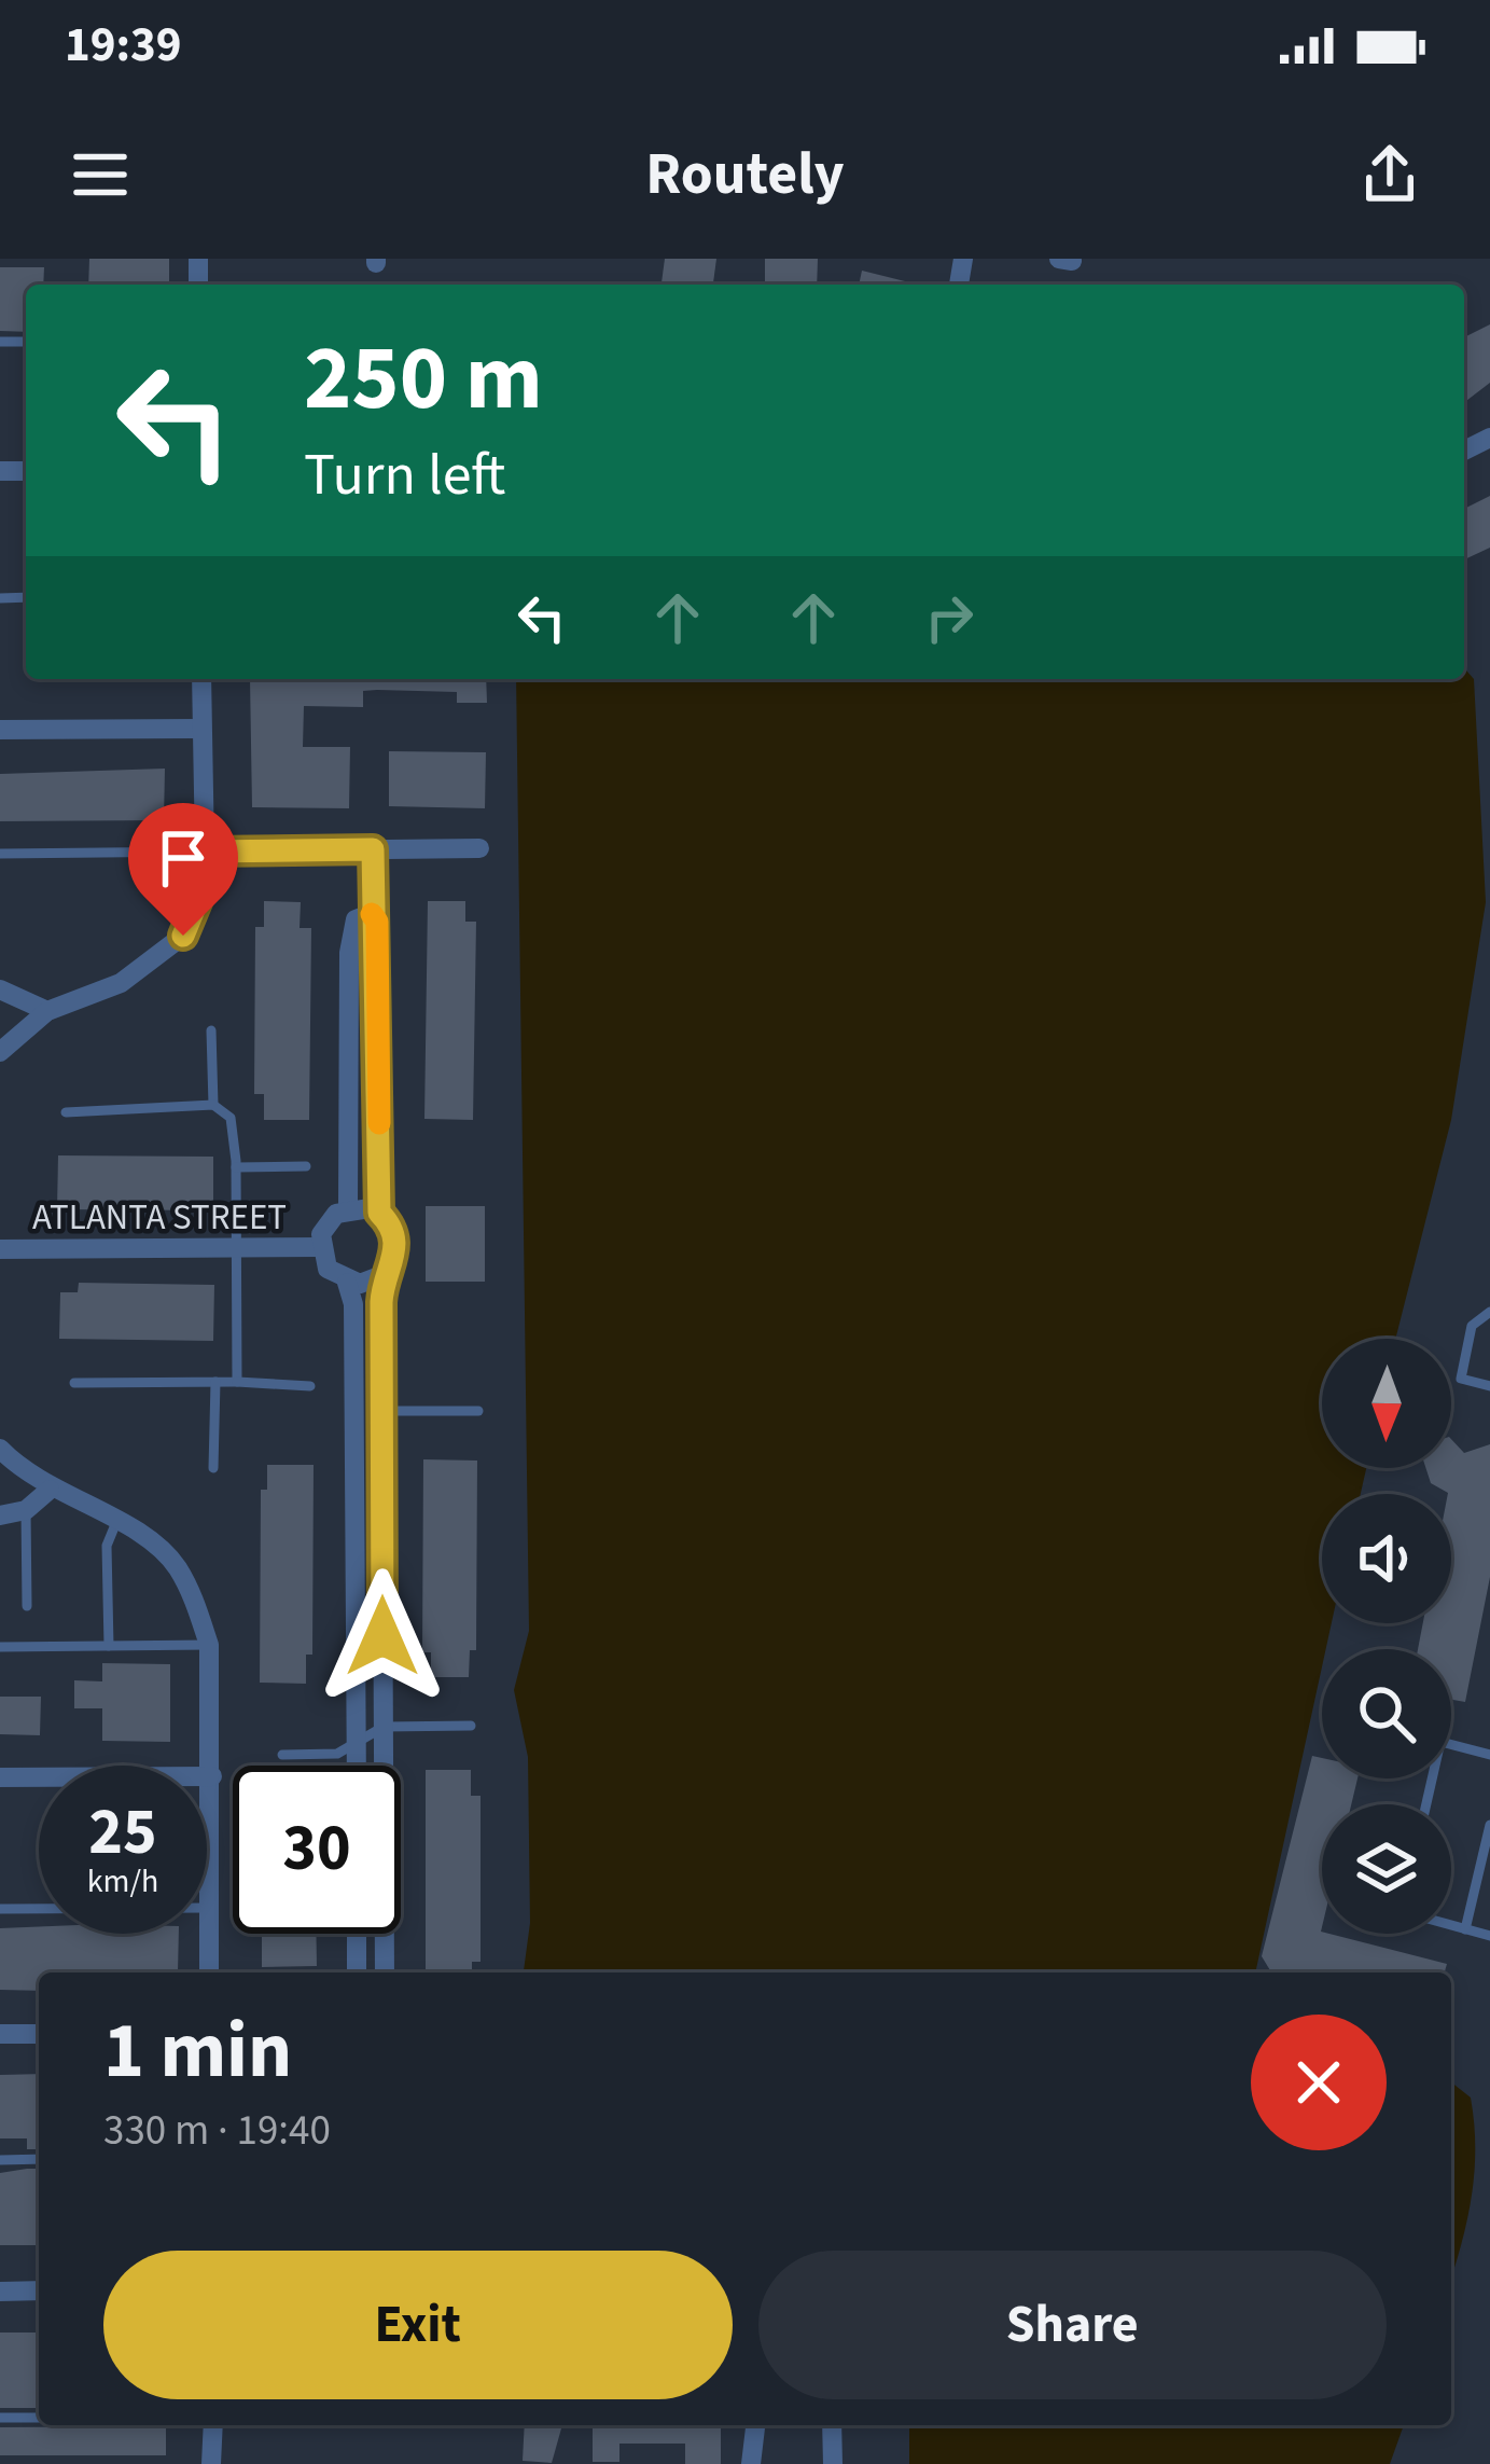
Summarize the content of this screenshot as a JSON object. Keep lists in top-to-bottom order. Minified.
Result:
{"streets":{"street":["ATLANTA STREET"]},"north":"bottom","page":{"status":"19:39","header":"Routely","turn":["250 m","Turn left"],"speed":"25 km/h","limit":"30","heading":["1 min","330 m · 19:40"],"buttons":["Exit","Share"]}}
